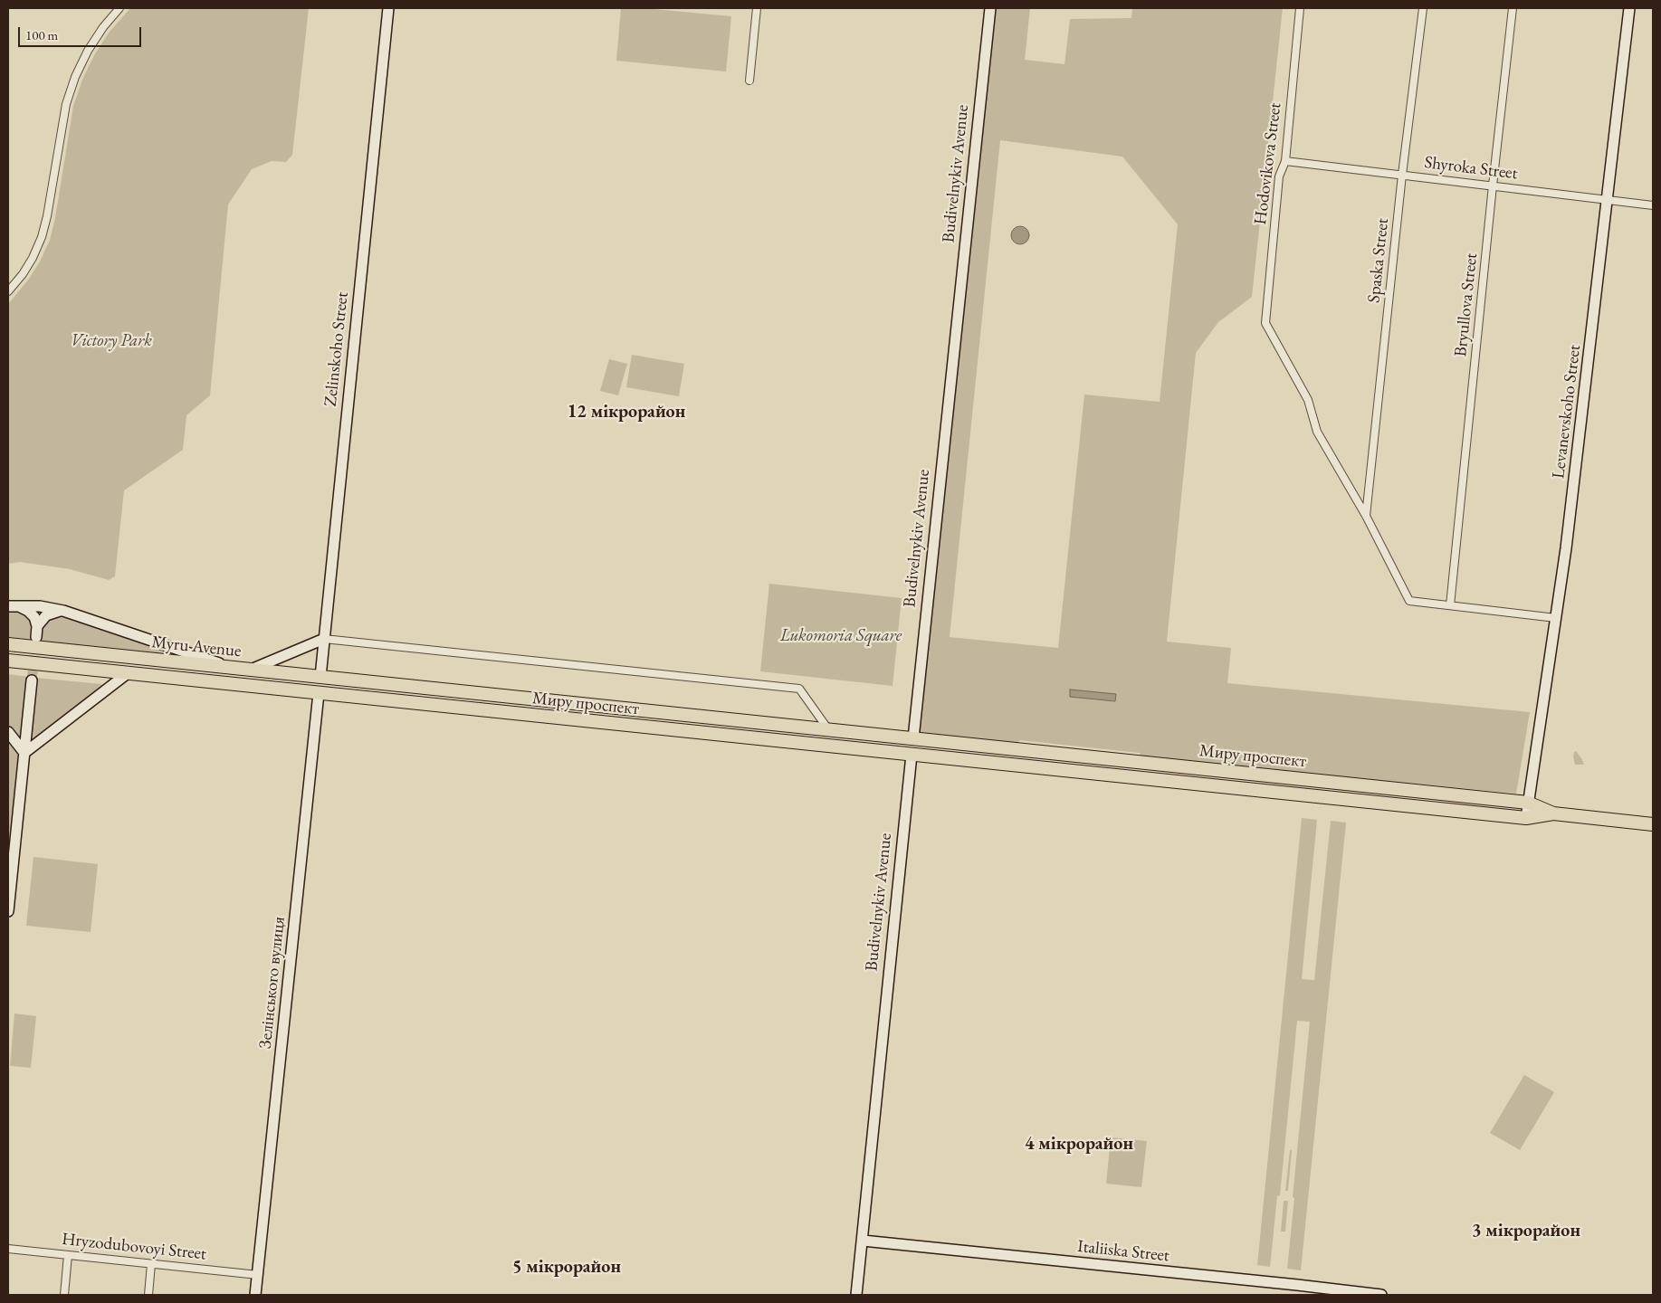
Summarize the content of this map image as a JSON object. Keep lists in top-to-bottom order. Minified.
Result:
{"streets":{"highway":["Budivelnykiv Avenue","Zelinskoho Street","Myru Avenue","Миру проспект"],"street":["Hodovikova Street","Shyroka Street","Spaska Street","Bryullova Street","Levanevskoho Street","Зелінського вулиця","Hryzodubovoyi Street","Italiiska Street"]},"crossings":[["Hodovikova Street","Shyroka Street"],["Hodovikova Street","Spaska Street"],["Shyroka Street","Spaska Street"],["Shyroka Street","Bryullova Street"],["Shyroka Street","Levanevskoho Street"],["Budivelnykiv Avenue","Myru Avenue"],["Budivelnykiv Avenue","Миру проспект"],["Budivelnykiv Avenue","Italiiska Street"],["Zelinskoho Street","Myru Avenue"],["Zelinskoho Street","Миру проспект"],["Zelinskoho Street","Зелінського вулиця"],["Levanevskoho Street","Миру проспект"],["Myru Avenue","Миру проспект"],["Myru Avenue","Зелінського вулиця"],["Зелінського вулиця","Hryzodubovoyi Street"]],"districts":["12 мікрорайон","4 мікрорайон","3 мікрорайон","5 мікрорайон"],"parks":["Victory Park","Lukomoria Square"],"scale_bar":"100 m"}
